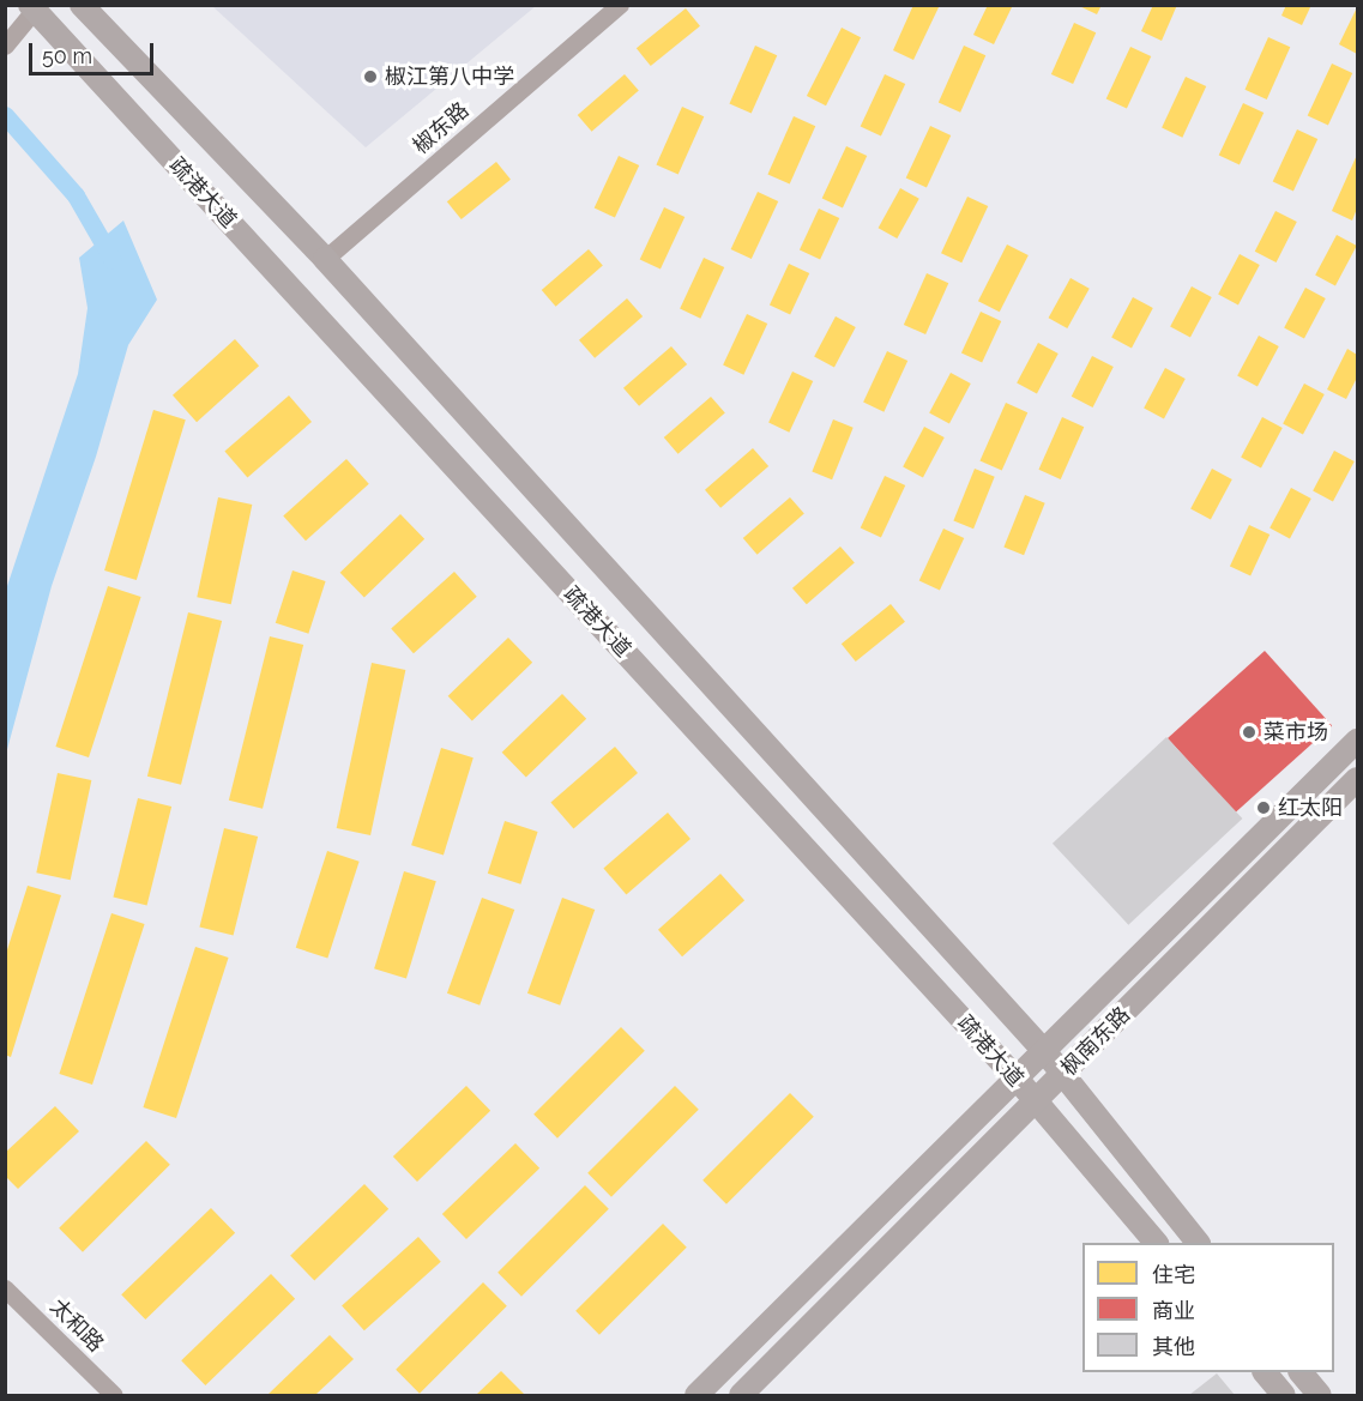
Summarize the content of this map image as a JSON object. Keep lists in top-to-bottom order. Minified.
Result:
{"streets":{"main road":["疏港大道","枫南东路"],"street":["椒东路","太和路"]},"crossings":[["椒东路","疏港大道"],["疏港大道","枫南东路"]],"places":["椒江第八中学","菜市场","红太阳"],"legend":["住宅","商业","其他"],"scale_bar":"50 m"}
